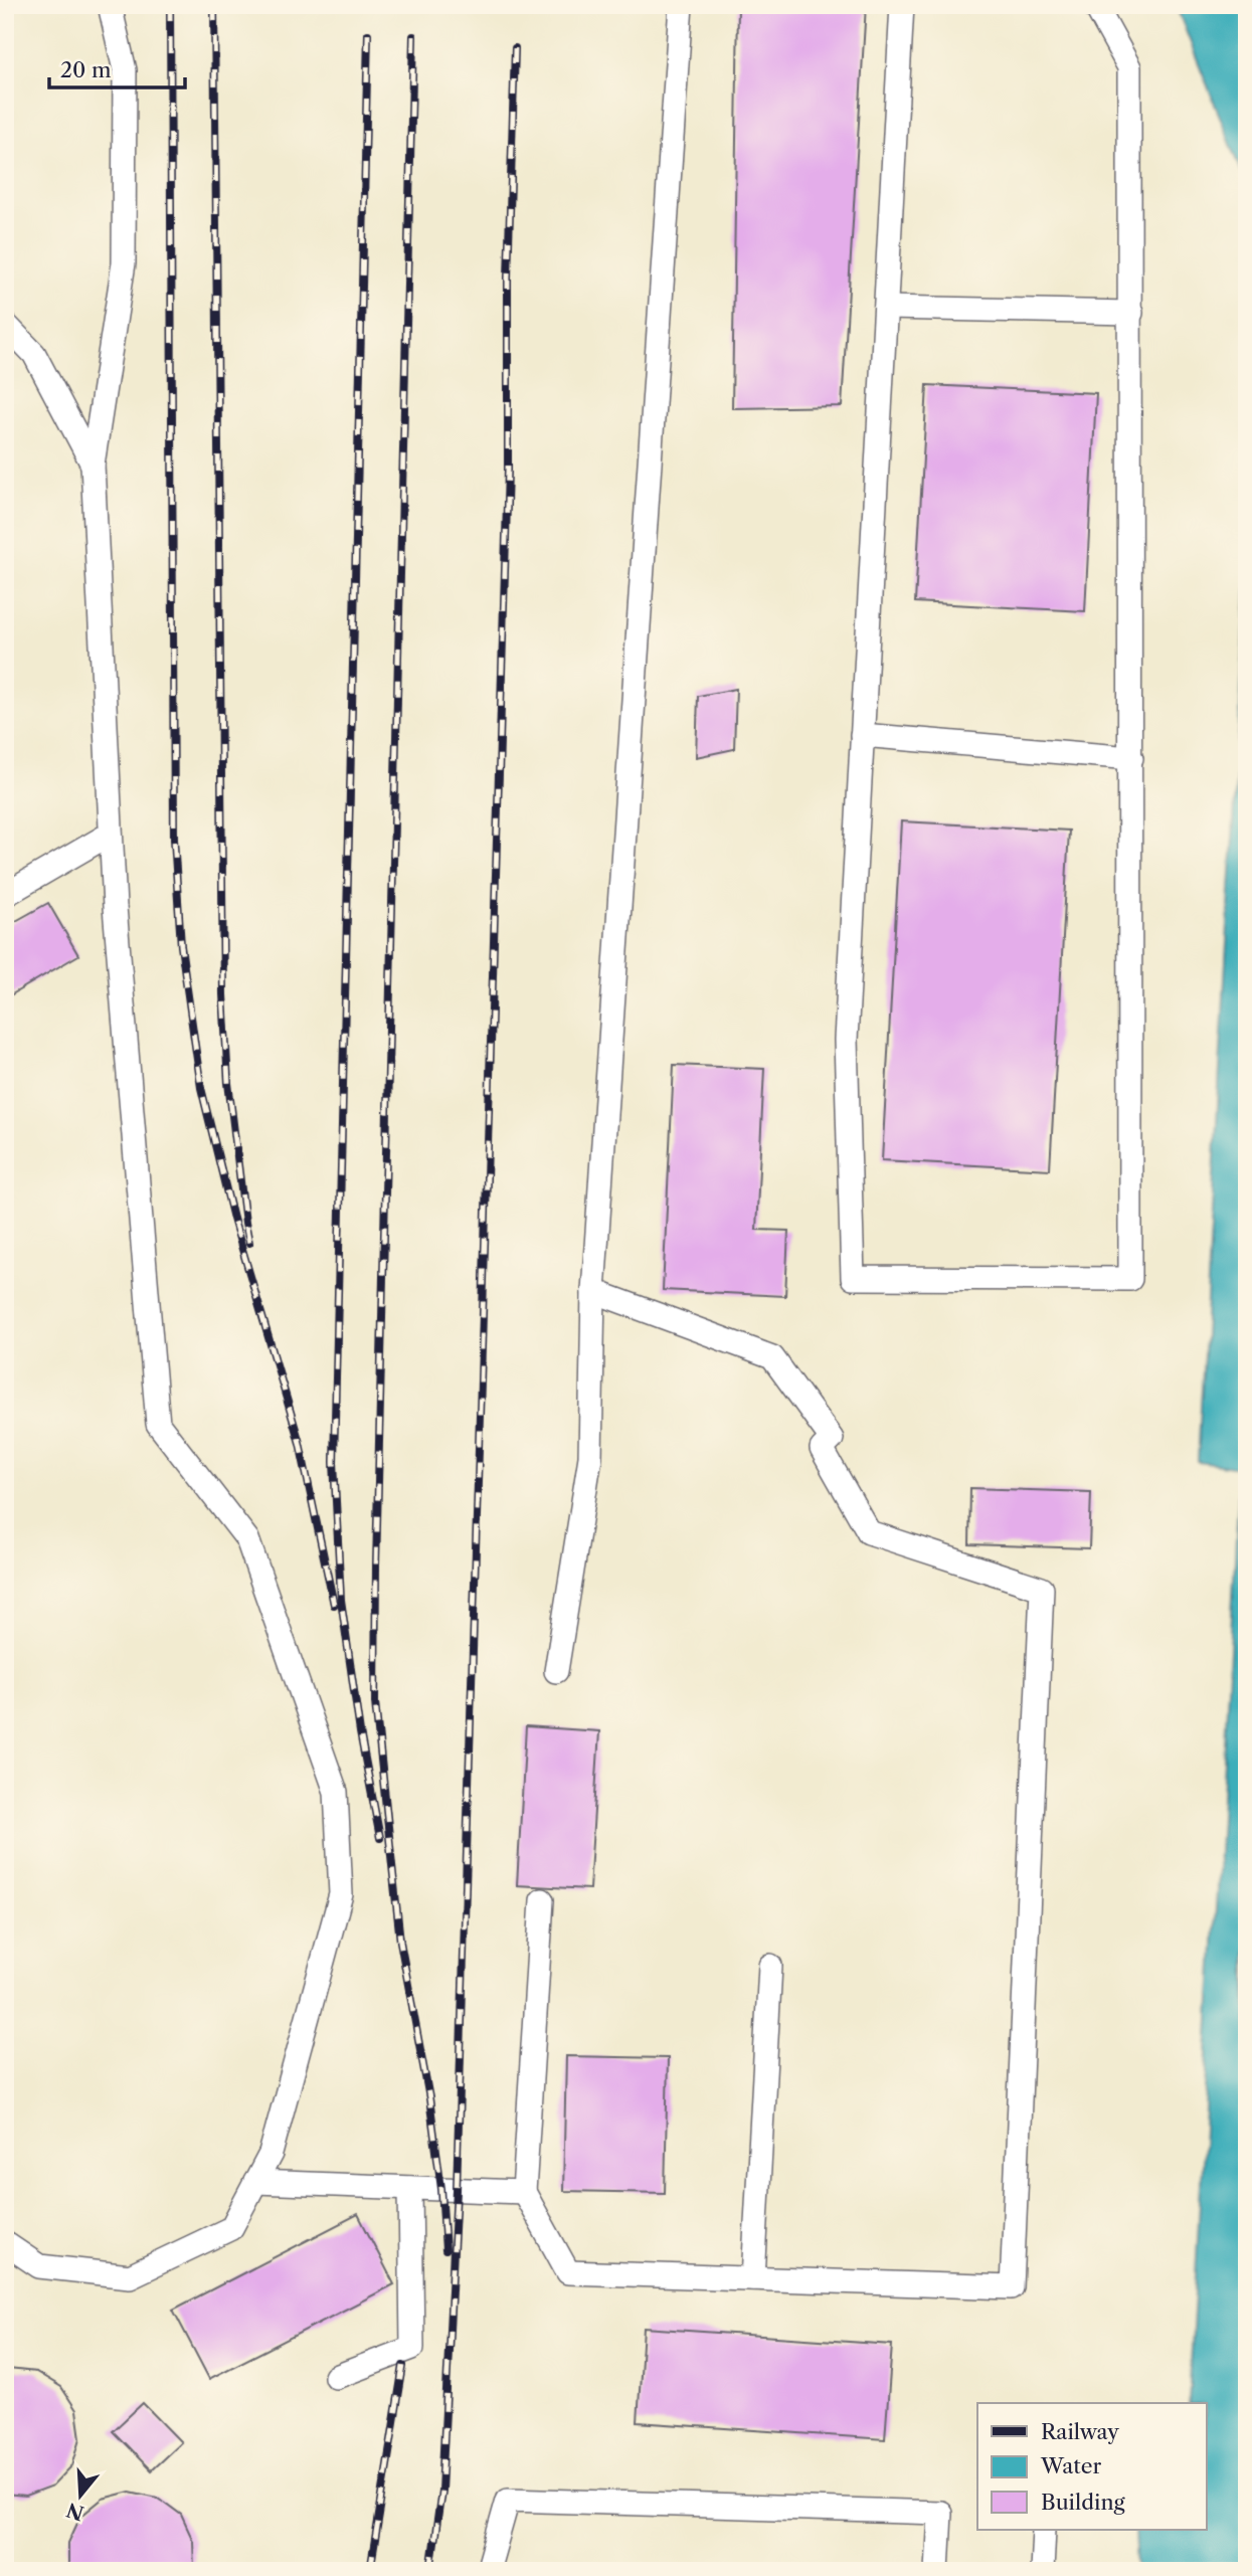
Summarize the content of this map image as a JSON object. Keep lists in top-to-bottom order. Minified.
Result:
{"legend":["Railway","Water","Building"],"scale_bar":"20 m","north":"bottom"}
